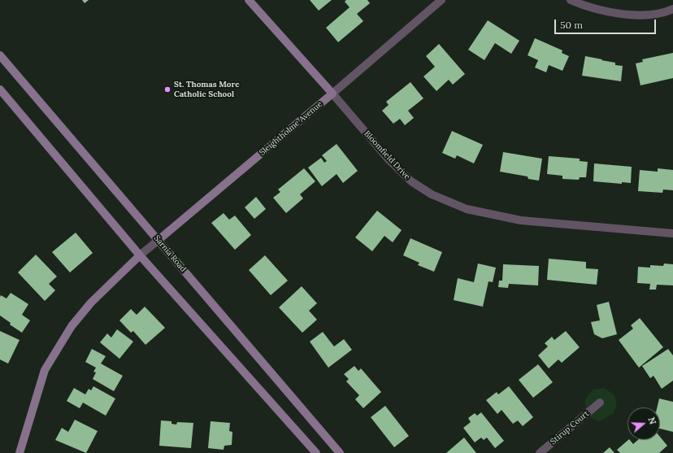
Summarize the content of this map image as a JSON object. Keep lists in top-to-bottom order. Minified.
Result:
{"streets":{"main road":["Sleightholme Avenue","Bloomfield Drive","Sarnia Road"],"street":["Stirup Court"]},"crossings":[["Sleightholme Avenue","Bloomfield Drive"],["Sleightholme Avenue","Sarnia Road"]],"places":["St. Thomas More Catholic School"],"scale_bar":"50 m","north":"right"}
